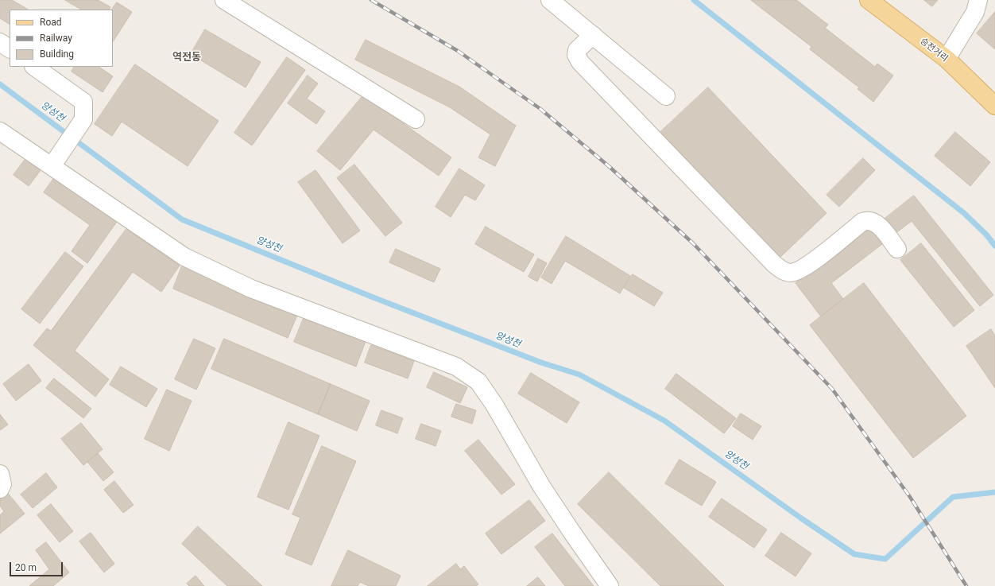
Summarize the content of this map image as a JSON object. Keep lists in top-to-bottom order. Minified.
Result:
{"streets":{"main road":["승전거리"]},"districts":["역전동"],"water":["양성천"],"legend":["Road","Railway","Building"],"scale_bar":"20 m"}
